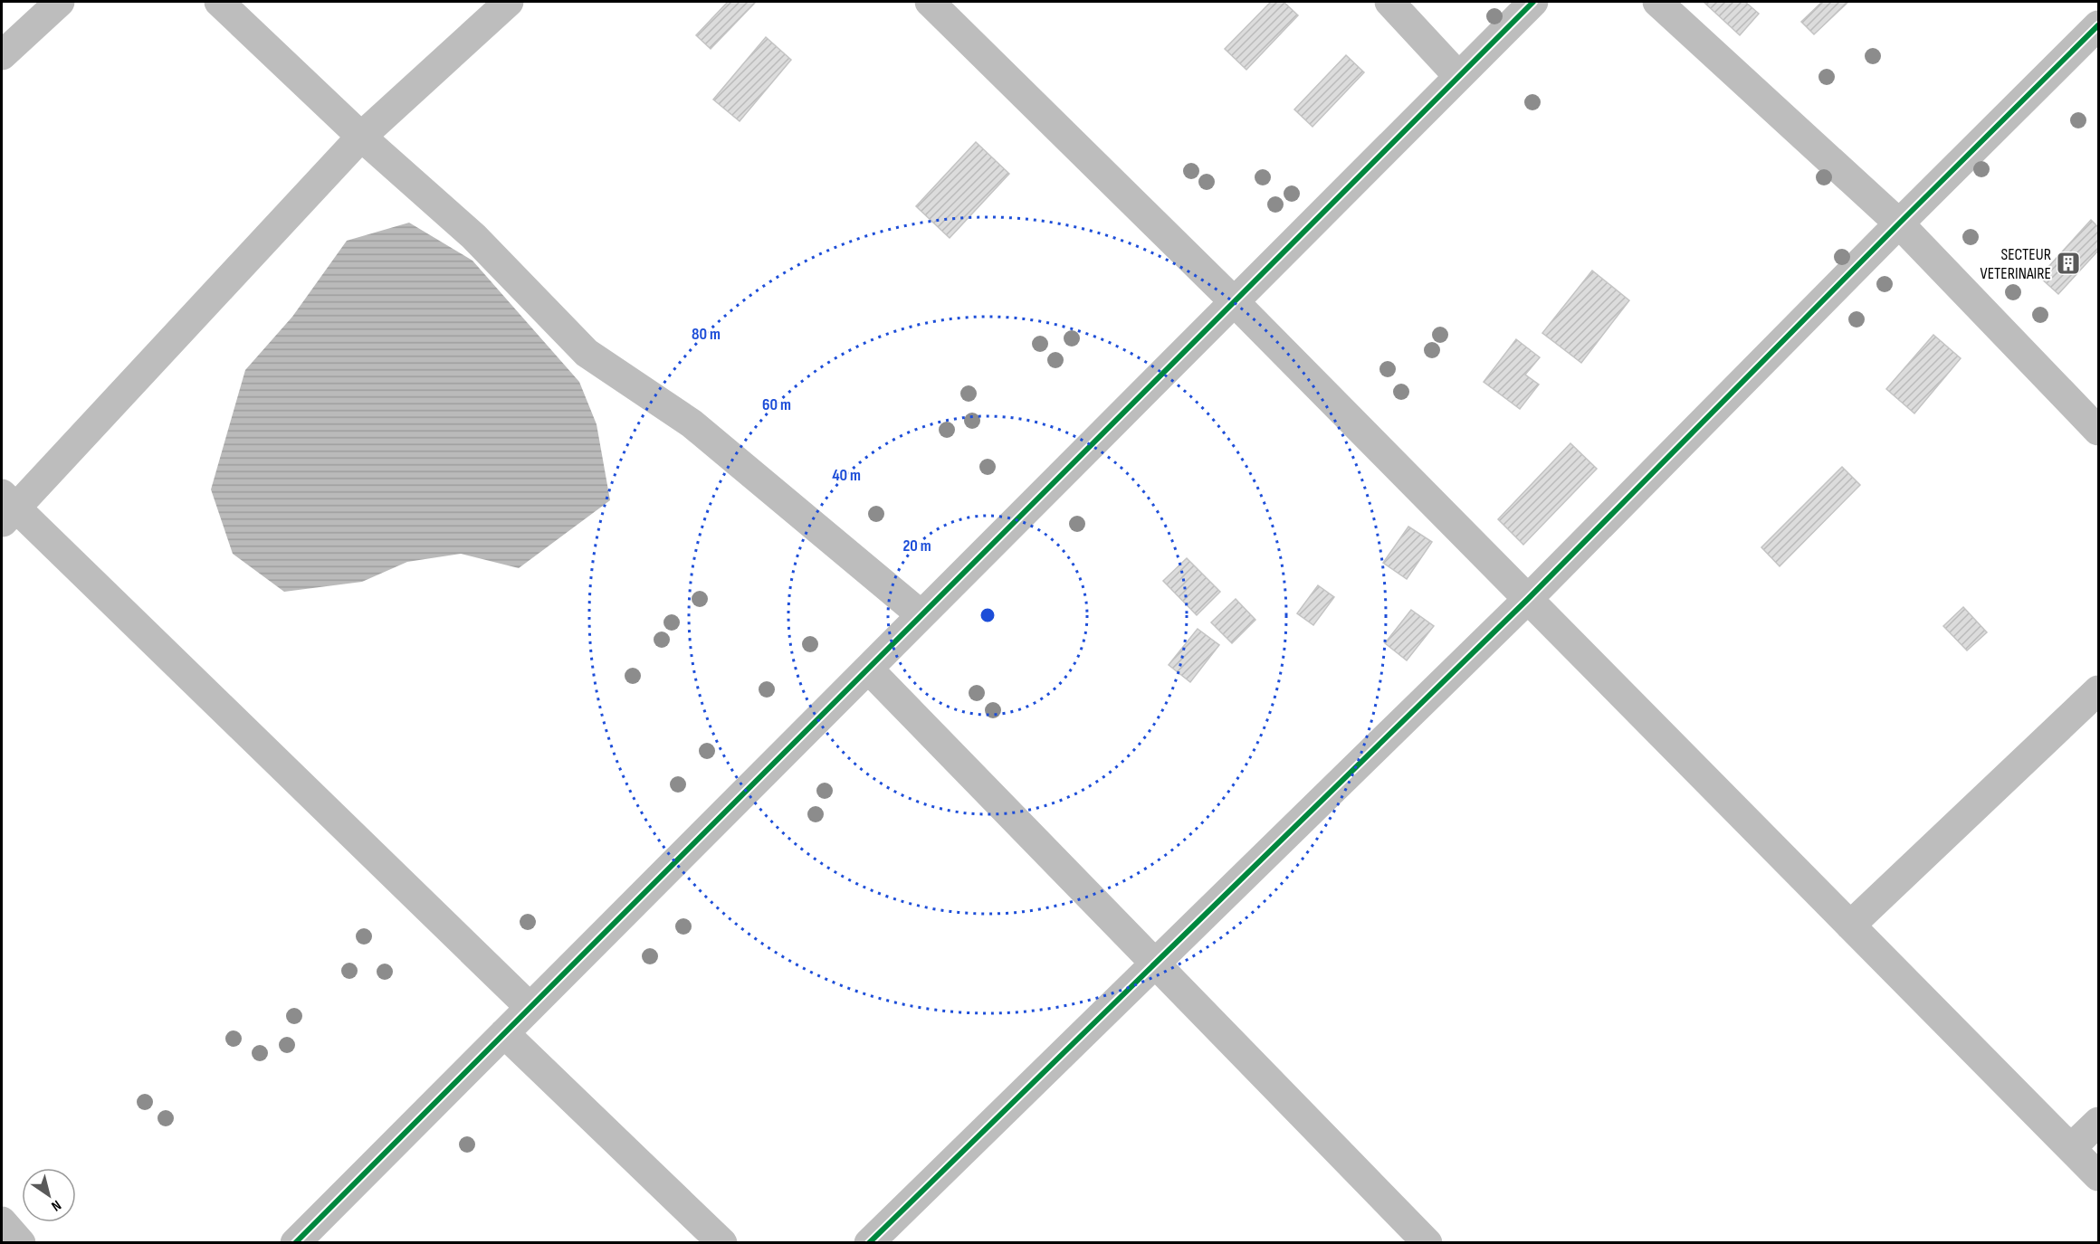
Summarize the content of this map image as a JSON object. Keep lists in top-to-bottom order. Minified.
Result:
{"places":{"building":["SECTEUR VETERINAIRE"]},"north":"bottom right","rings":["80 m","60 m","40 m","20 m"]}
